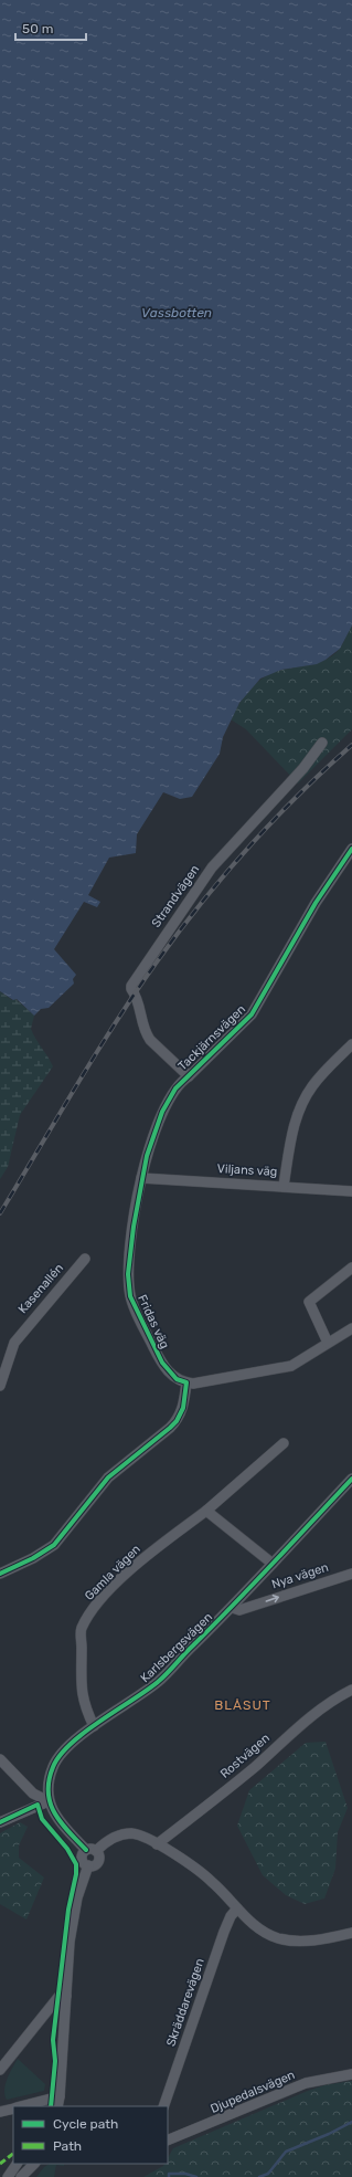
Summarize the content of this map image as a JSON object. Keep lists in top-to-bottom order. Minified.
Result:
{"streets":{"street":["Strandvägen","Tackjärnsvägen","Viljans väg","Kasenallén","Fridas väg","Gamla vägen","Nya vägen","Karlsbergsvägen","Rostvägen","Skräddarevägen","Djupedalsvägen"]},"crossings":[["Strandvägen","Tackjärnsvägen"],["Tackjärnsvägen","Viljans väg"],["Tackjärnsvägen","Fridas väg"],["Viljans väg","Fridas väg"],["Gamla vägen","Karlsbergsvägen"],["Nya vägen","Karlsbergsvägen"]],"one_way":["Nya vägen"],"districts":["BLÅSUT"],"water":["Vassbotten"],"legend":["Cycle path","Path"],"scale_bar":"50 m"}
